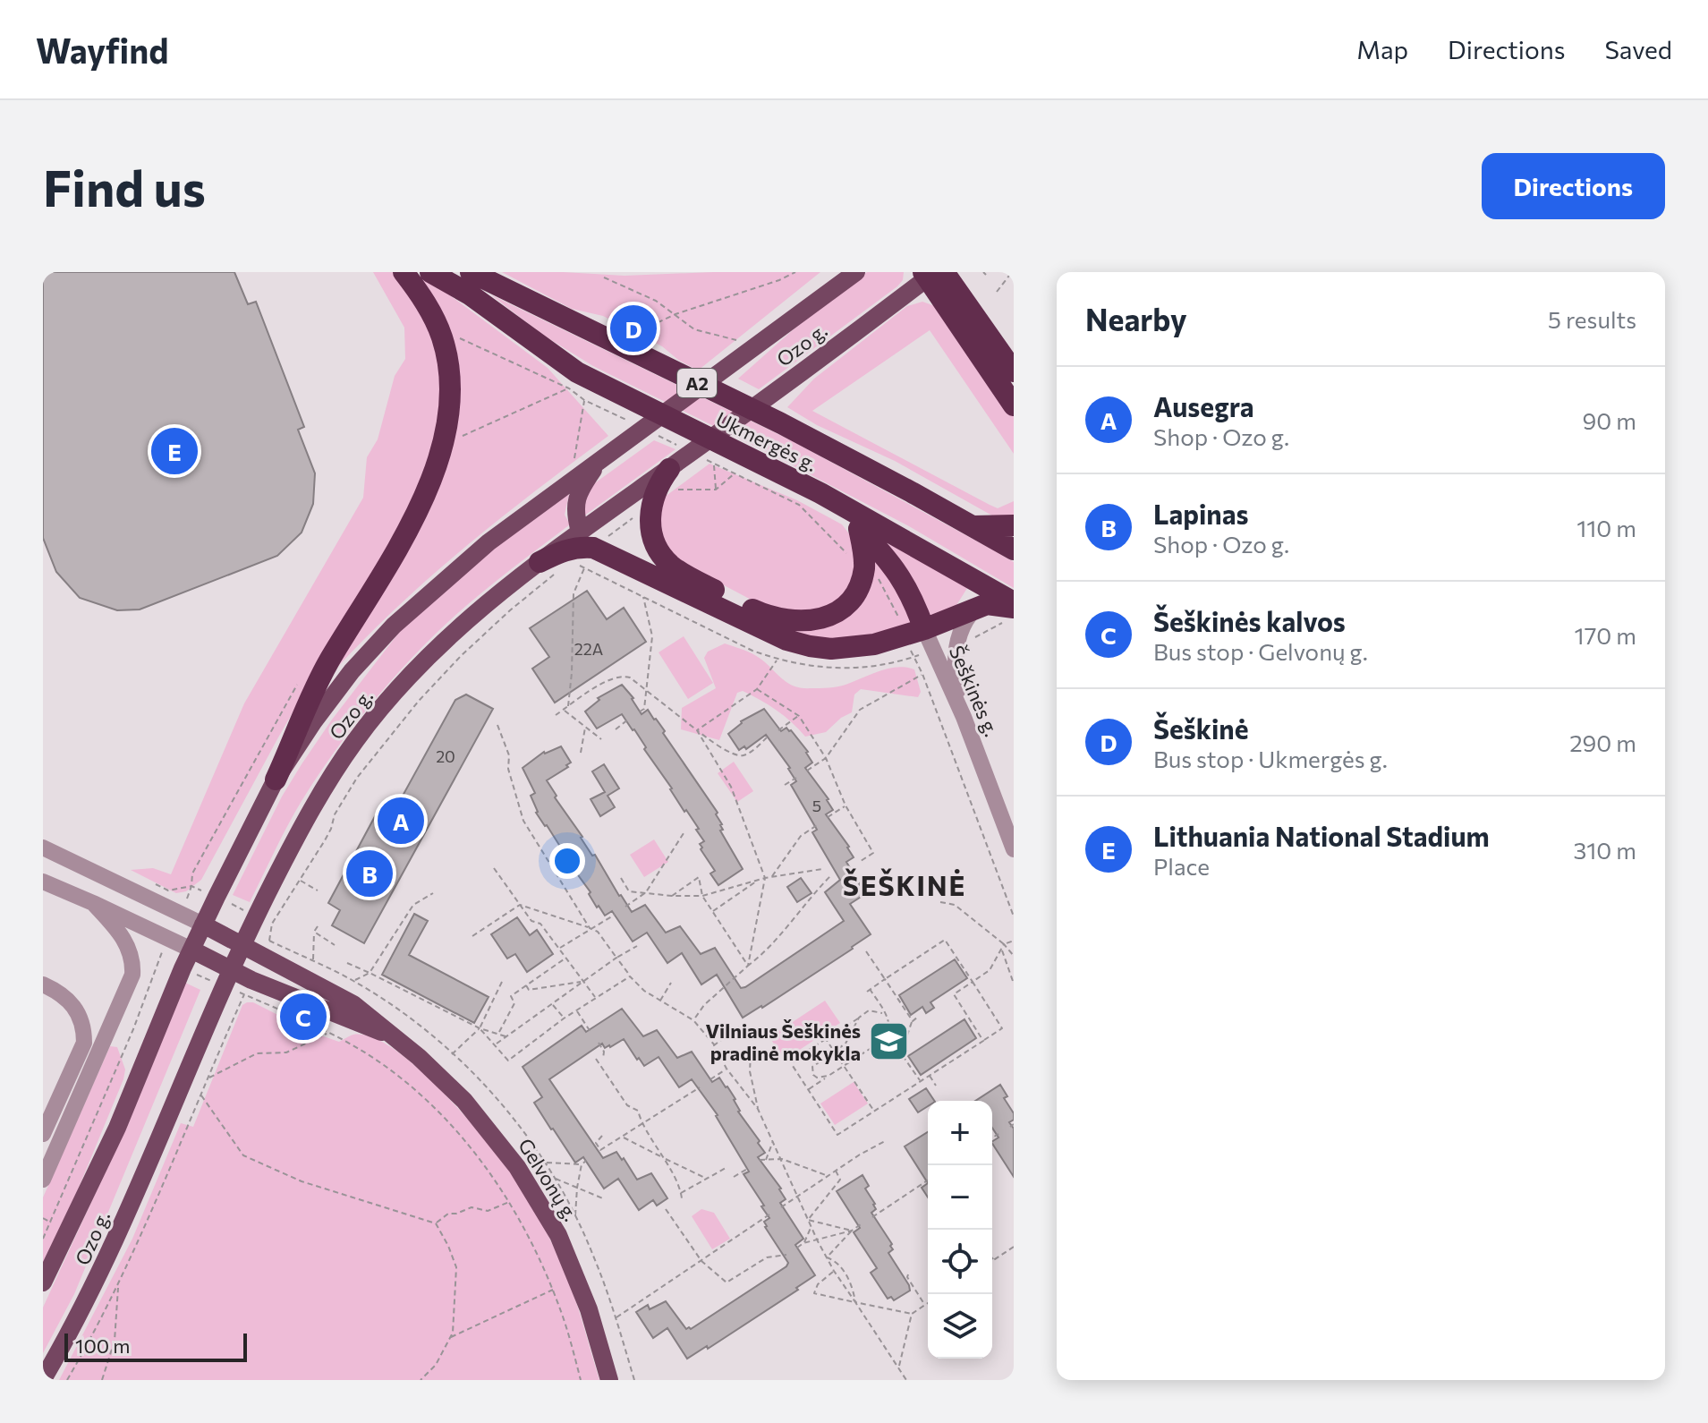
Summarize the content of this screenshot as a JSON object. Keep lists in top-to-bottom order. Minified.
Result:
{"streets":{"highway":["A2","Ukmergės g."],"main road":["Ozo g.","Gelvonų g."],"street":["Šeškinės g."]},"crossings":[["Ozo g.","Gelvonų g."]],"districts":["ŠEŠKINĖ"],"places":{"school or university":["Vilniaus Šeškinės pradinė mokykla"]},"house_numbers":["22A","20","5"],"scale_bar":"100 m","page":{"header":"Wayfind","nav":["Map","Directions","Saved"],"buttons":"Directions","title":"Find us","heading":["Nearby","5 results"],"pins":["D","E","A","B","C"],"list":[{"mark":"A","name":"Ausegra","note":"Shop · Ozo g.","value":"90 m"},{"mark":"B","name":"Lapinas","note":"Shop · Ozo g.","value":"110 m"},{"mark":"C","name":"Šeškinės kalvos","note":"Bus stop · Gelvonų g.","value":"170 m"},{"mark":"D","name":"Šeškinė","note":"Bus stop · Ukmergės g.","value":"290 m"},{"mark":"E","name":"Lithuania National Stadium","note":"Place","value":"310 m"}],"map_buttons":["+","−"],"scale":"100 m"}}
